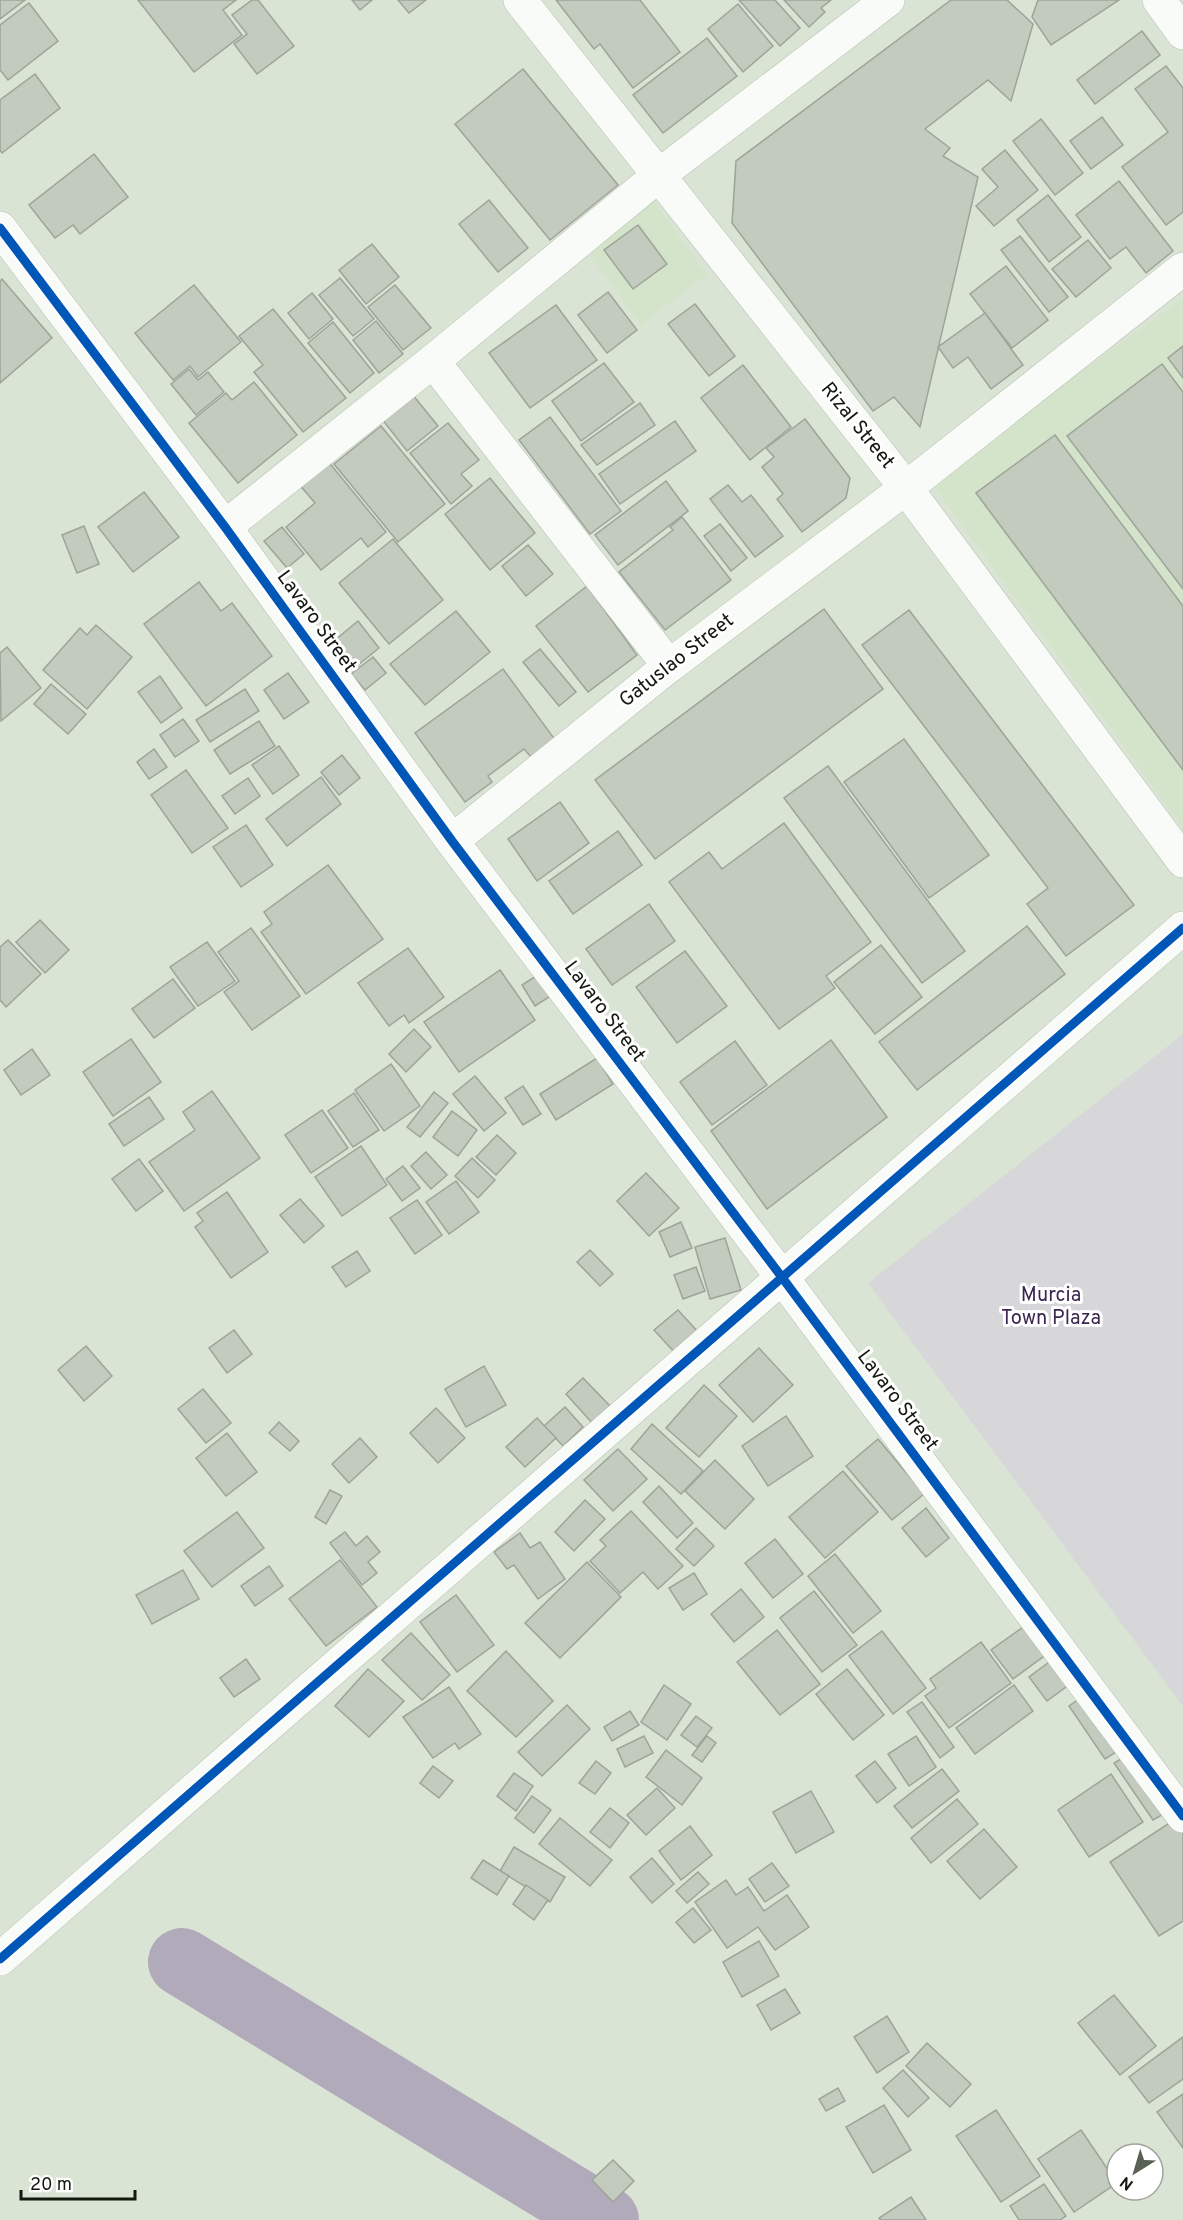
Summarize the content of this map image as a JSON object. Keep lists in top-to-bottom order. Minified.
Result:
{"streets":{"street":["Rizal Street","Lavaro Street","Gatuslao Street"]},"crossings":[["Rizal Street","Gatuslao Street"],["Lavaro Street","Gatuslao Street"]],"parks":["Murcia Town Plaza"],"scale_bar":"20 m","north":"bottom left"}
